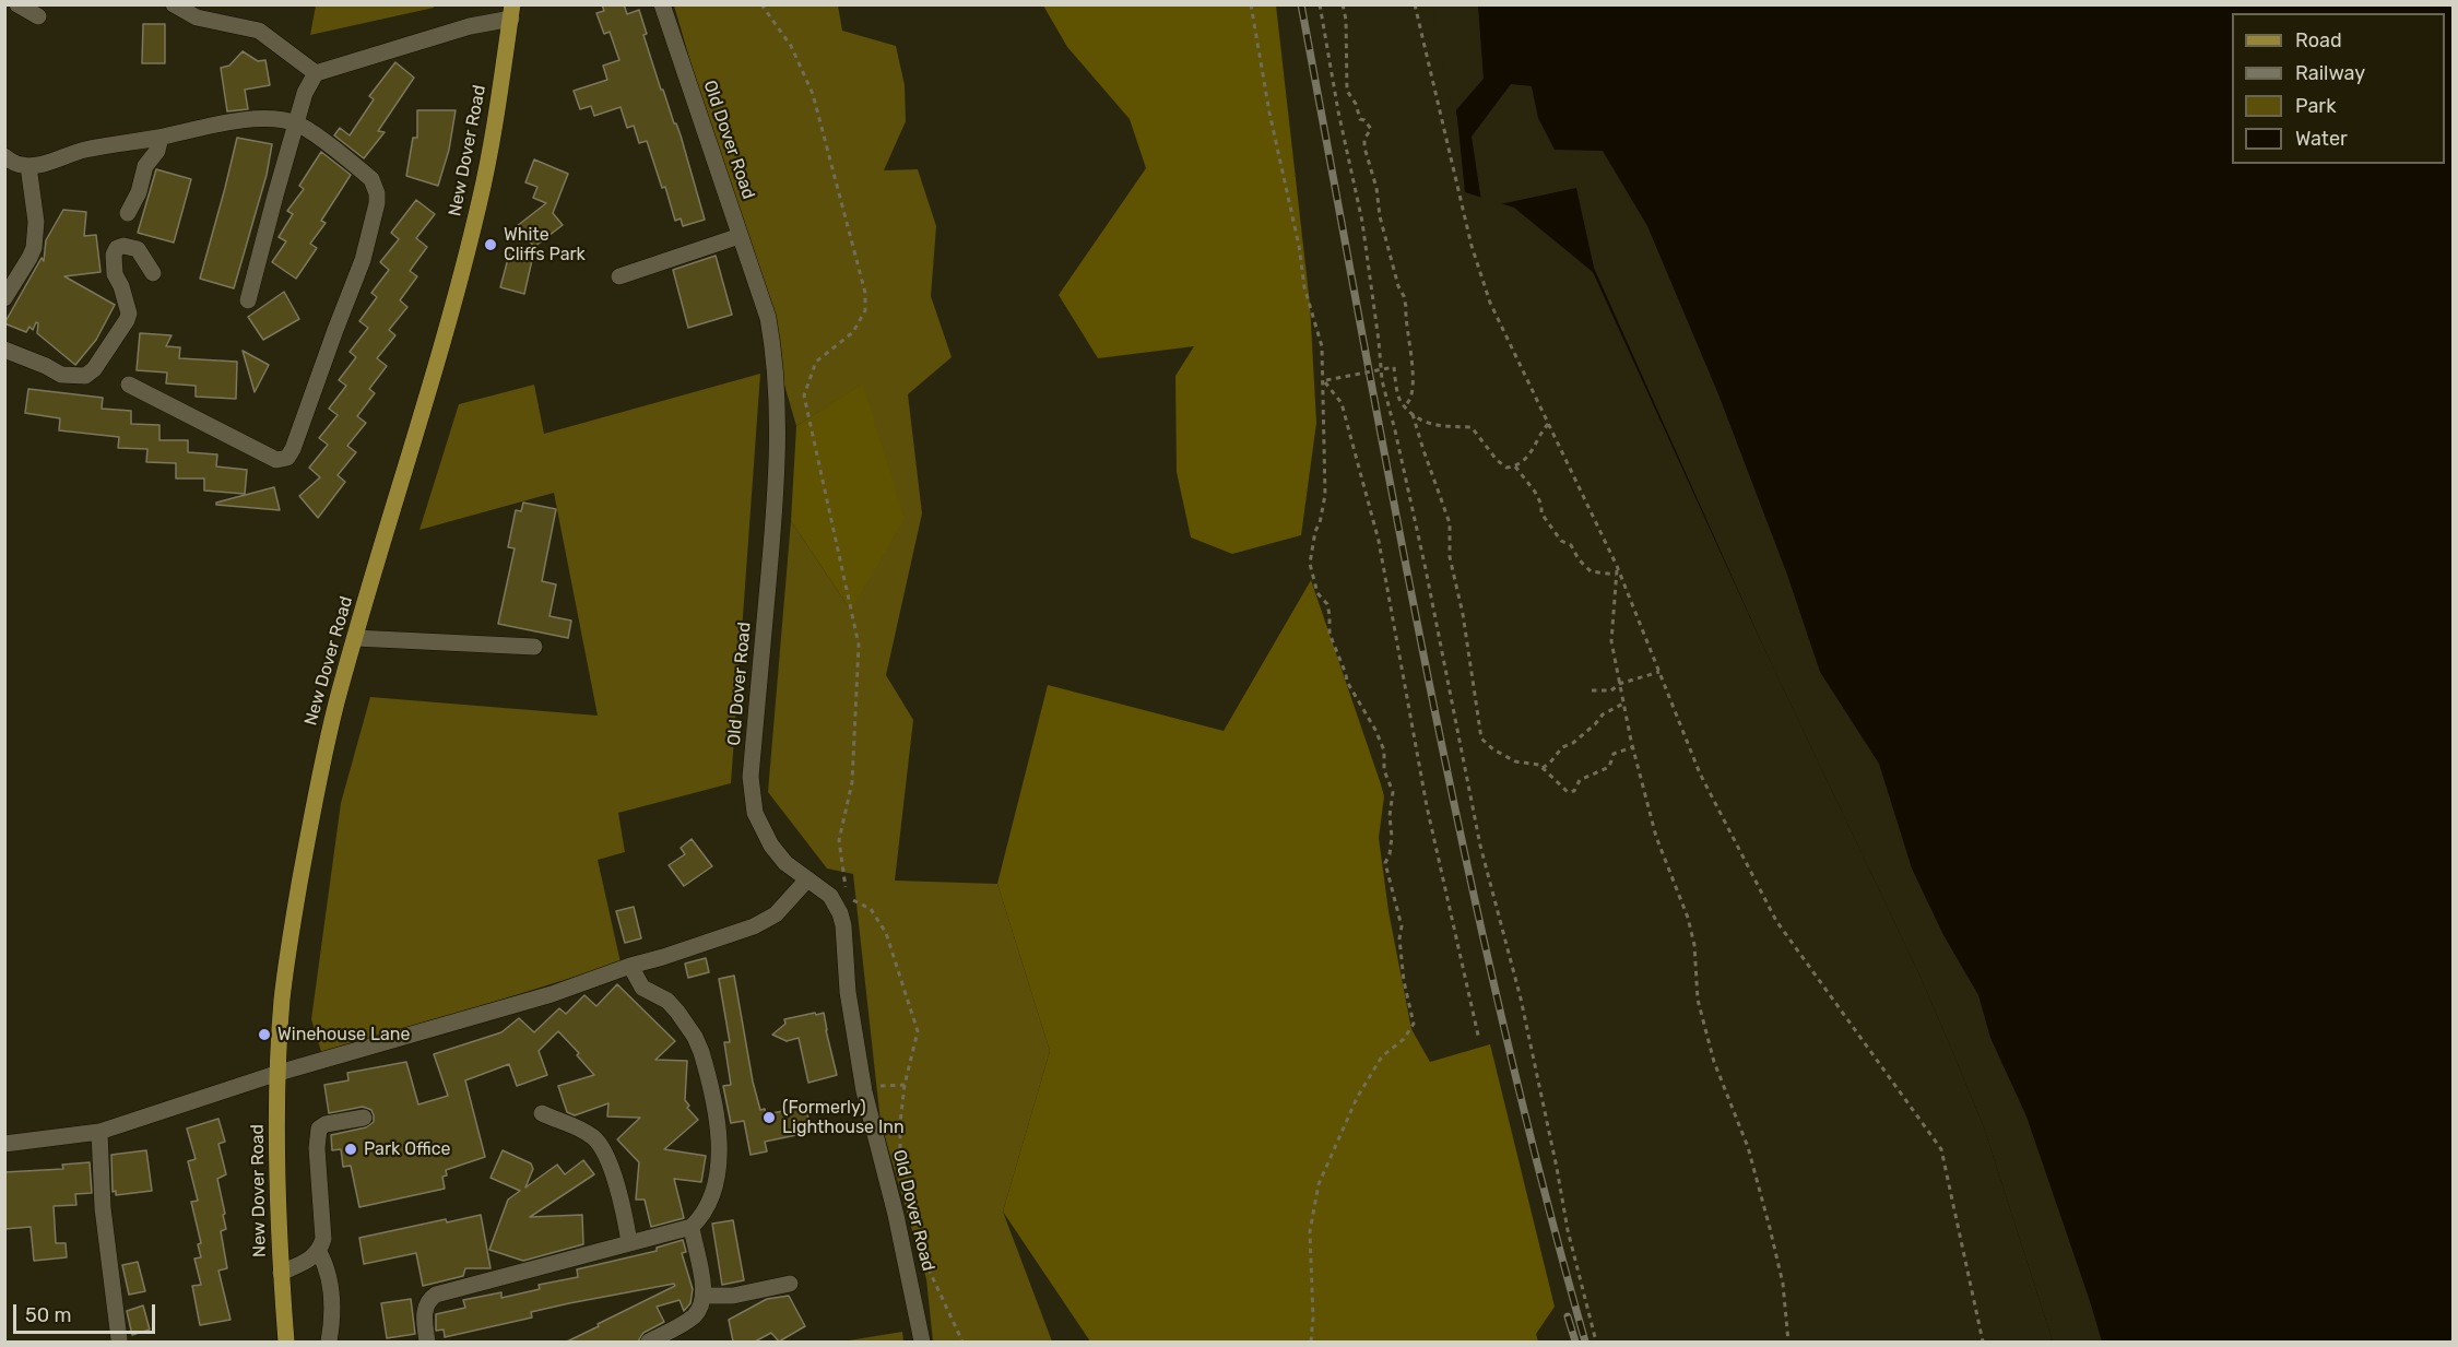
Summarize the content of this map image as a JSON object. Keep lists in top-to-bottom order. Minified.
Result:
{"streets":{"main road":["New Dover Road"],"street":["Old Dover Road"]},"places":["White Cliffs Park","Winehouse Lane","(Formerly) Lighthouse Inn","Park Office"],"legend":["Road","Railway","Park","Water"],"scale_bar":"50 m"}
